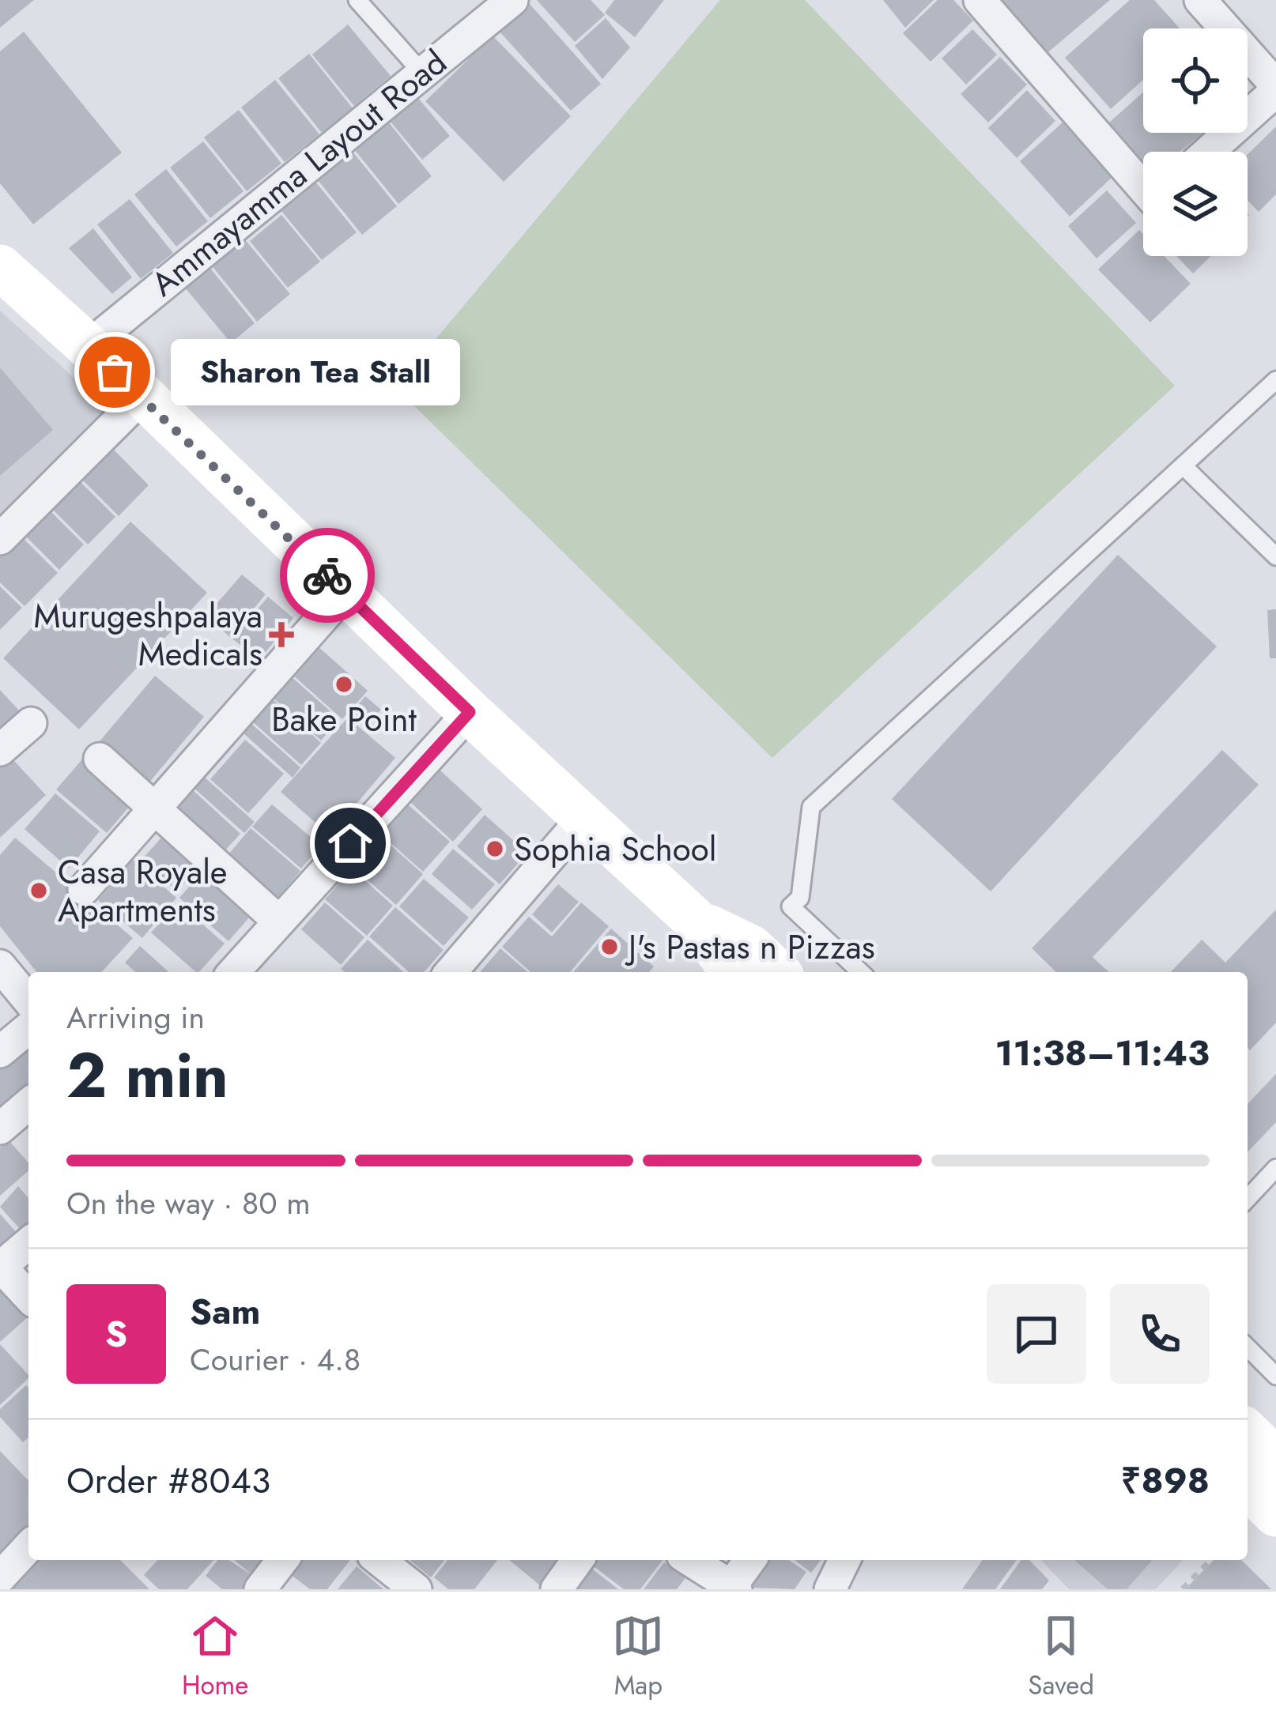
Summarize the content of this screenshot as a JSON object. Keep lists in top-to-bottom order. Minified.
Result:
{"streets":{"street":["Ammayamma Layout Road"]},"places":{"other":["Sharon Tea Stall","Bake Point","Sophia School","Casa Royale Apartments","J's Pastas n Pizzas"],"health":["Murugeshpalaya Medicals"]},"page":{"bubble":"Sharon Tea Stall","heading":["2 min","Arriving in","11:38–11:43"],"panel":["Sam","Courier · 4.8","Order #8043","₹898"],"bar":"On the way · 80 m","round":"S","tabs":["Home","Map","Saved"]}}
